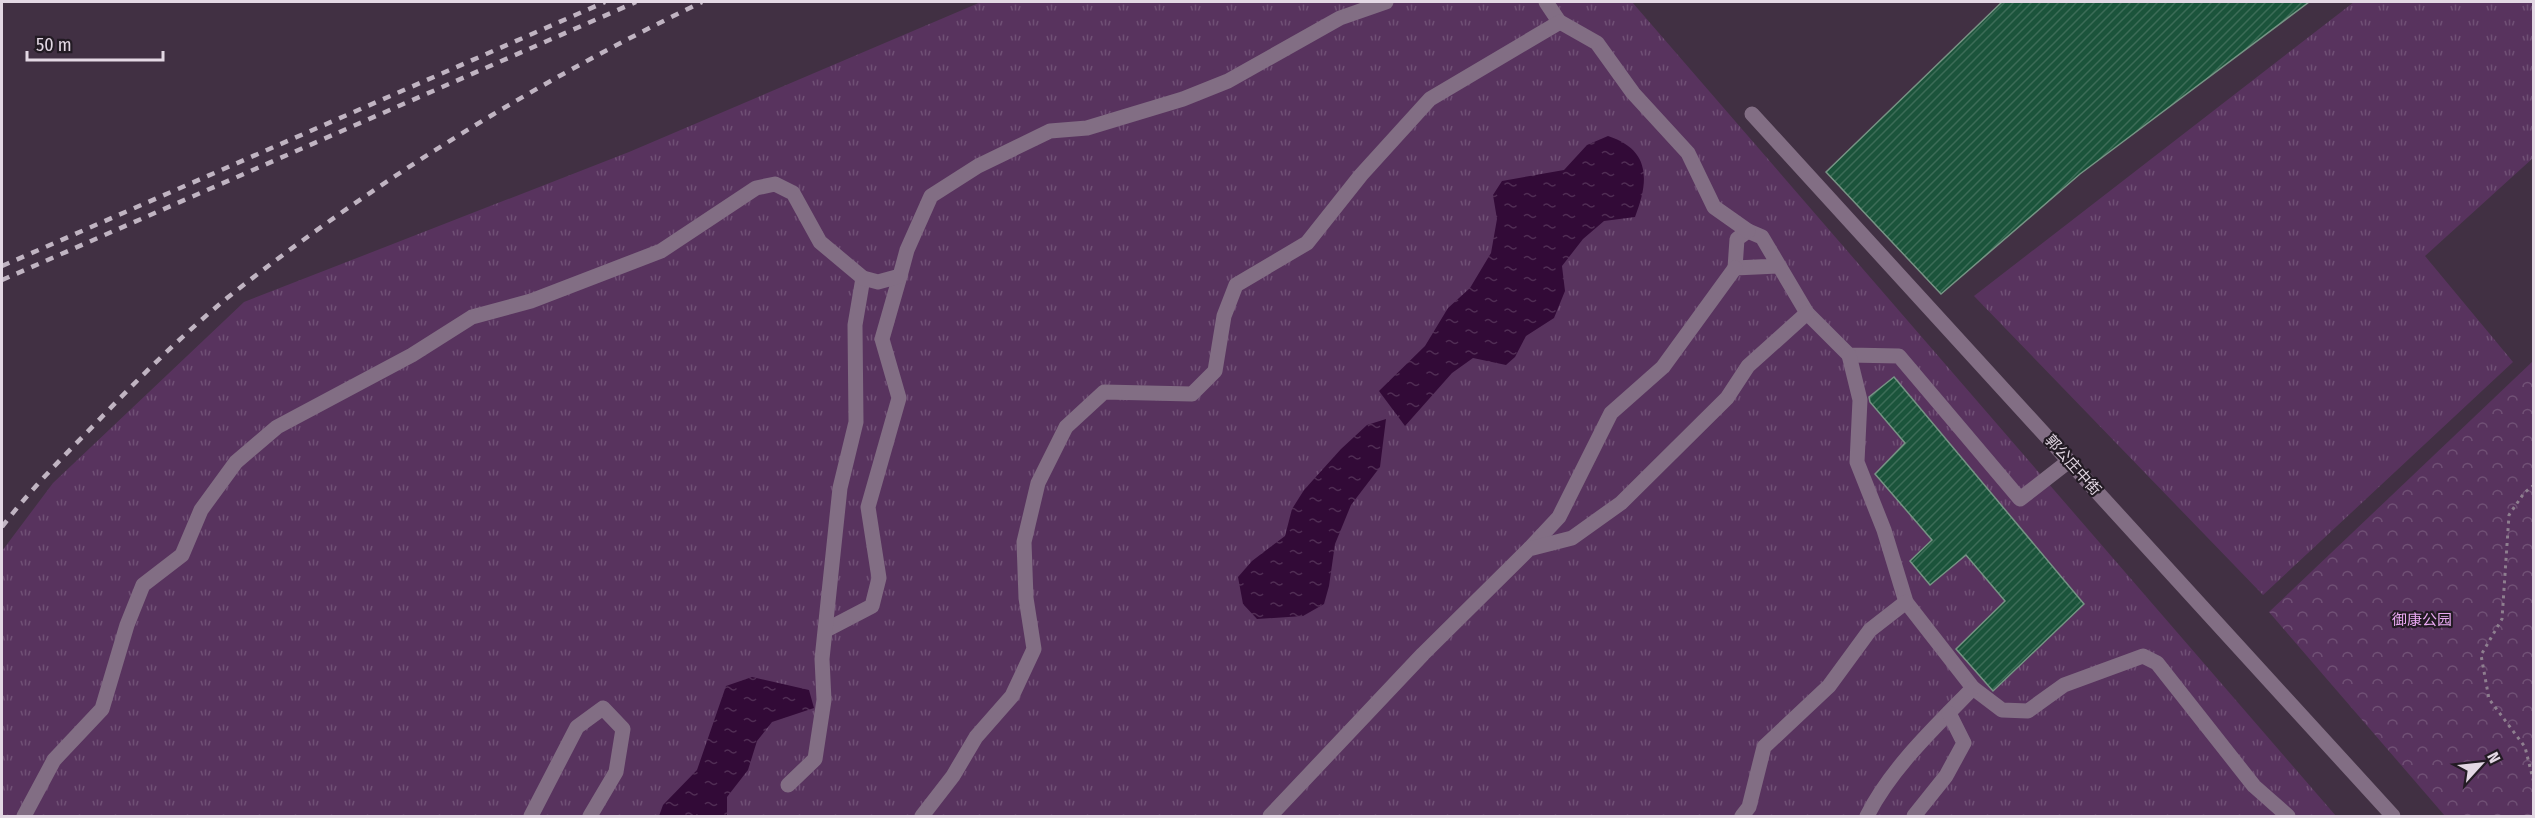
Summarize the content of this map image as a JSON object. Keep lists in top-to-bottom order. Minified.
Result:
{"streets":{"street":["郭公庄中街"]},"parks":["御康公园"],"scale_bar":"50 m","north":"top right"}
